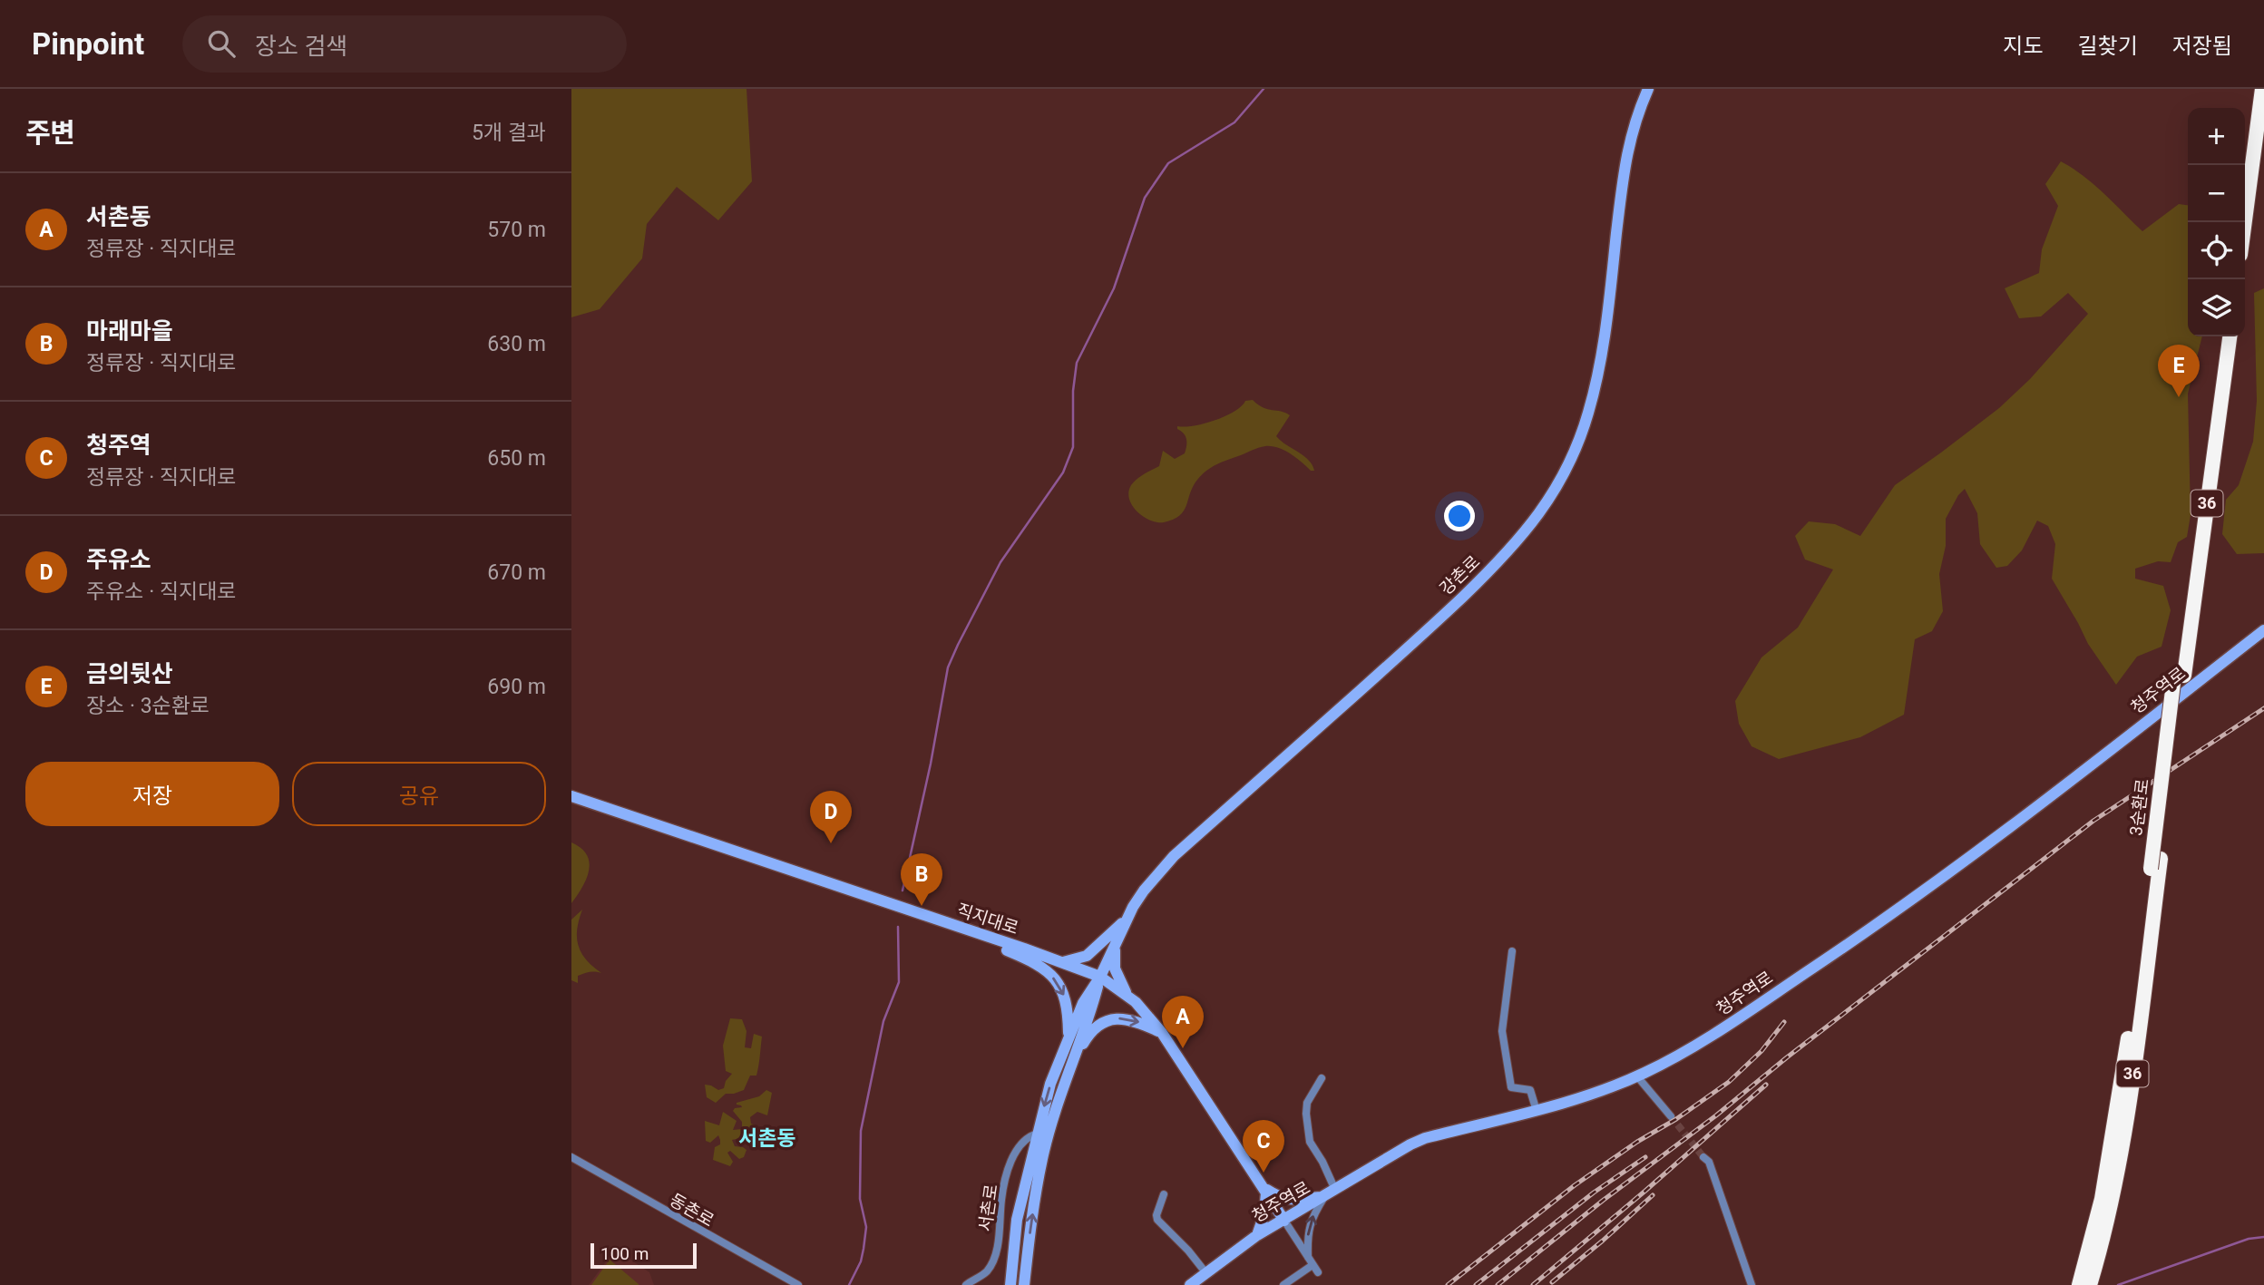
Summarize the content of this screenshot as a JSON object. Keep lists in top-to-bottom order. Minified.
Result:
{"streets":{"highway":["36","3순환로"],"main road":["강촌로","청주역로","직지대로"],"street":["서촌로","동촌로"]},"crossings":[["강촌로","직지대로"],["청주역로","직지대로"]],"districts":["서촌동"],"scale_bar":"100 m","page":{"header":"Pinpoint","search":"장소 검색","nav":["지도","길찾기","저장됨"],"heading":["주변","5개 결과"],"map_buttons":["+","−"],"list":[{"mark":"A","name":"서촌동","note":"정류장 · 직지대로","value":"570 m"},{"mark":"B","name":"마래마을","note":"정류장 · 직지대로","value":"630 m"},{"mark":"C","name":"청주역","note":"정류장 · 직지대로","value":"650 m"},{"mark":"D","name":"주유소","note":"주유소 · 직지대로","value":"670 m"},{"mark":"E","name":"금의뒷산","note":"장소 · 3순환로","value":"690 m"}],"pins":["E","D","B","A","C"],"buttons":["저장","공유"],"scale":"100 m"}}
